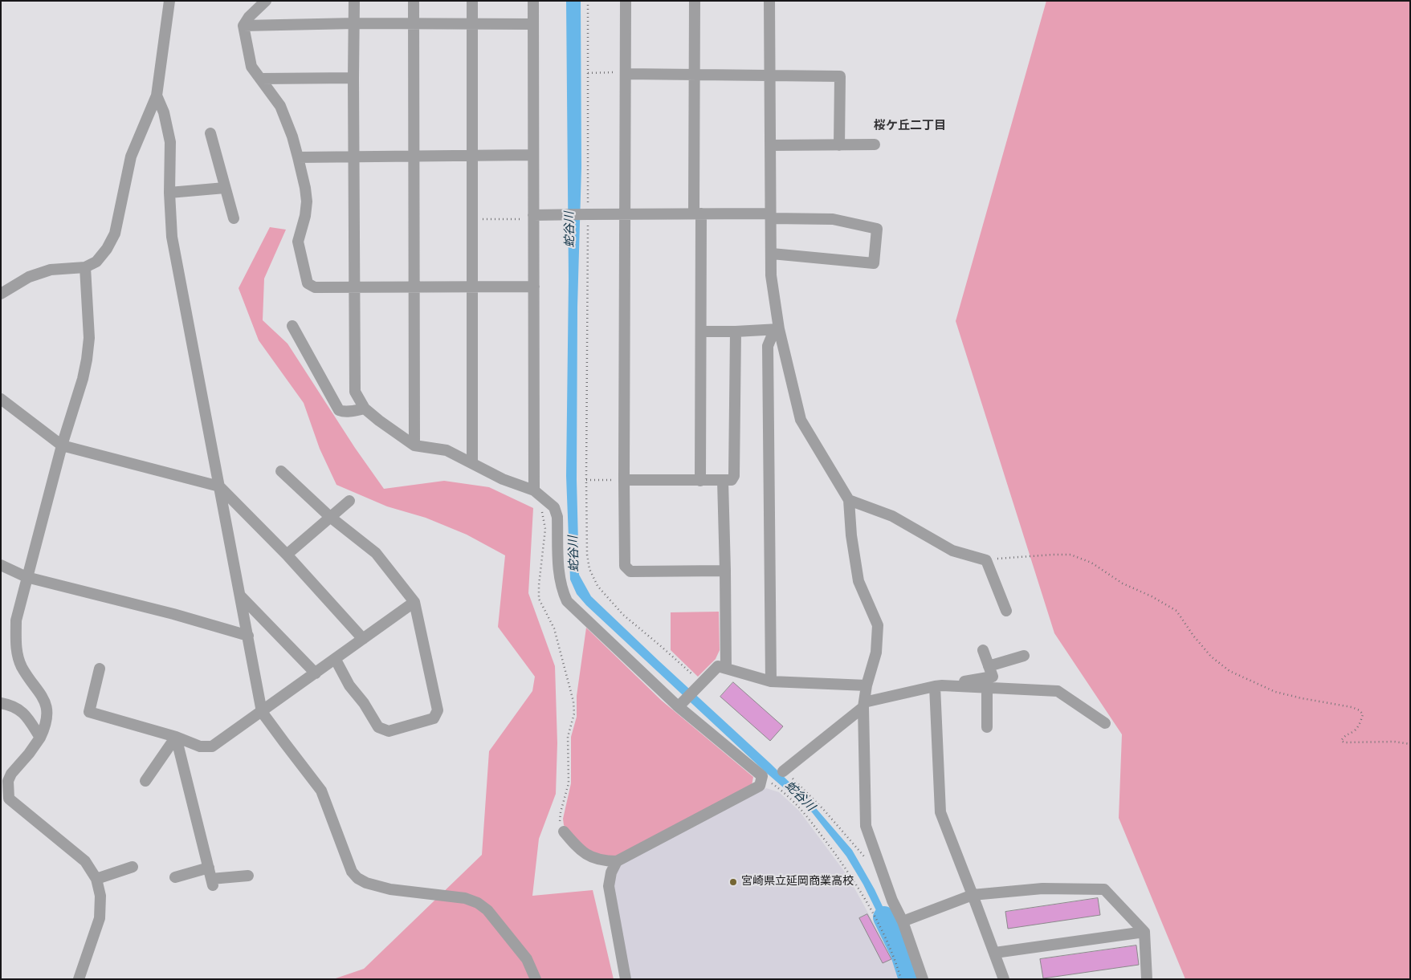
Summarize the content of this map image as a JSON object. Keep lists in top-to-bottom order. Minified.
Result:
{"districts":["桜ケ丘二丁目"],"water":["蛇谷川"],"places":["宮崎県立延岡商業高校"]}
